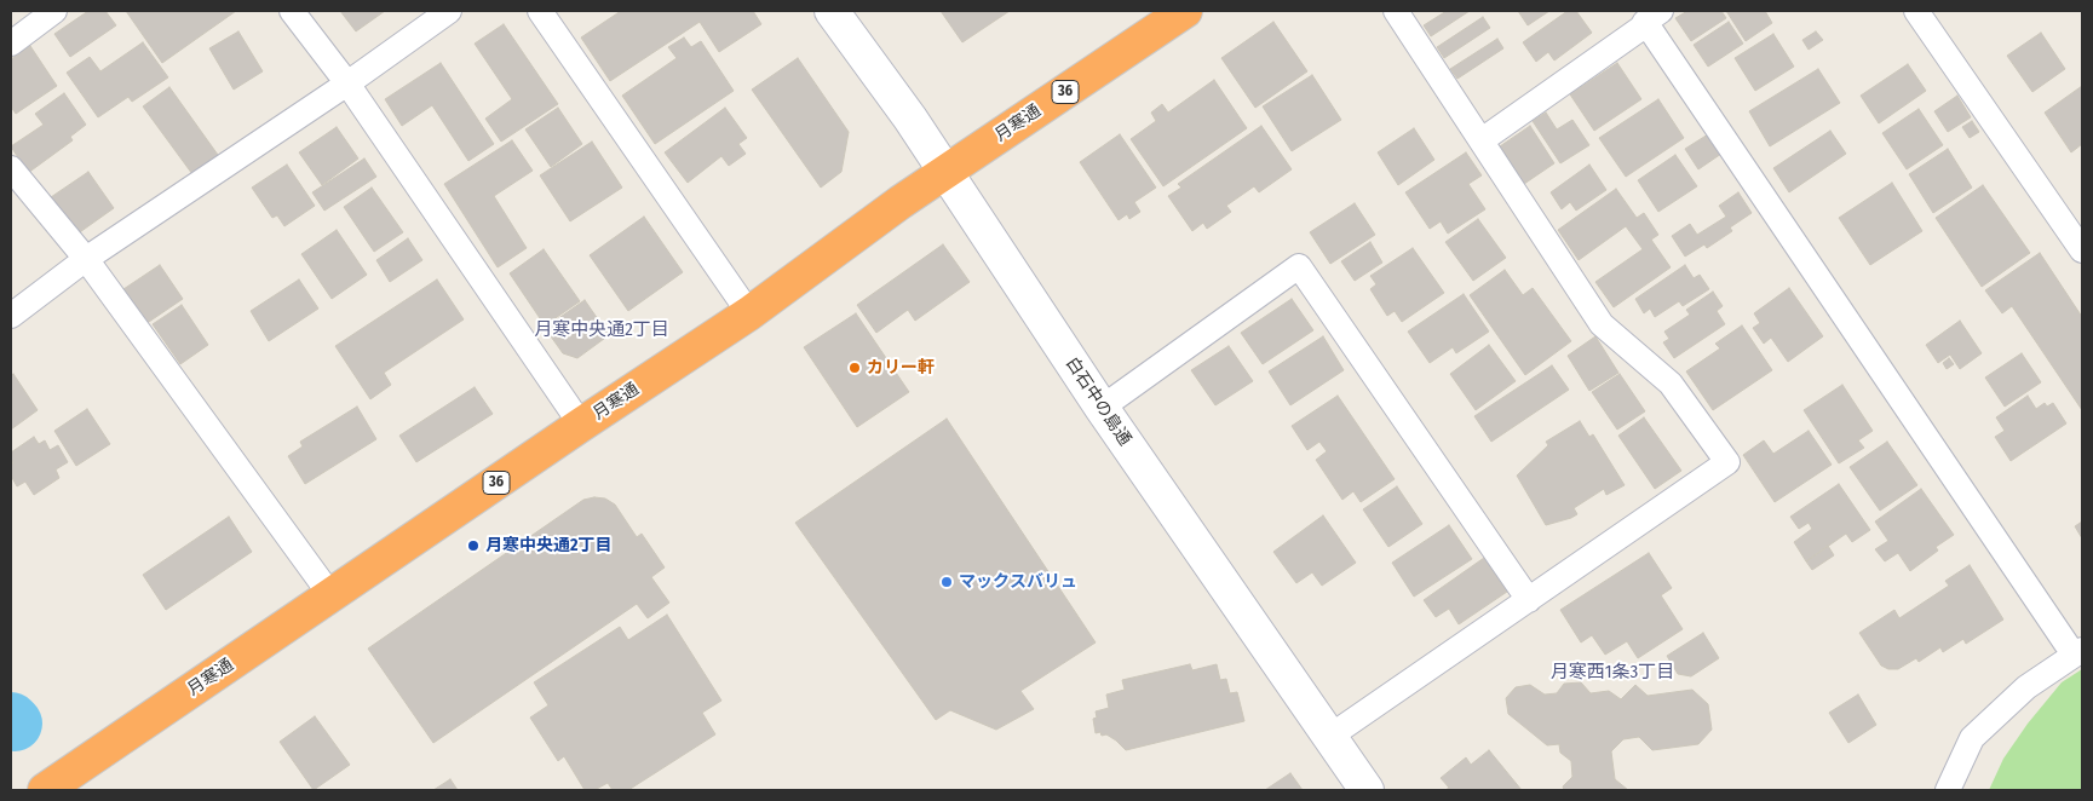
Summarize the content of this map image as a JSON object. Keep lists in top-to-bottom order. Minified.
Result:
{"streets":{"highway":["36","月寒通"],"street":["白石中の島通"]},"crossings":[["月寒通","白石中の島通"]],"districts":["月寒中央通2丁目","月寒西1条3丁目"],"places":["カリー軒","月寒中央通2丁目","マックスバリュ"]}
